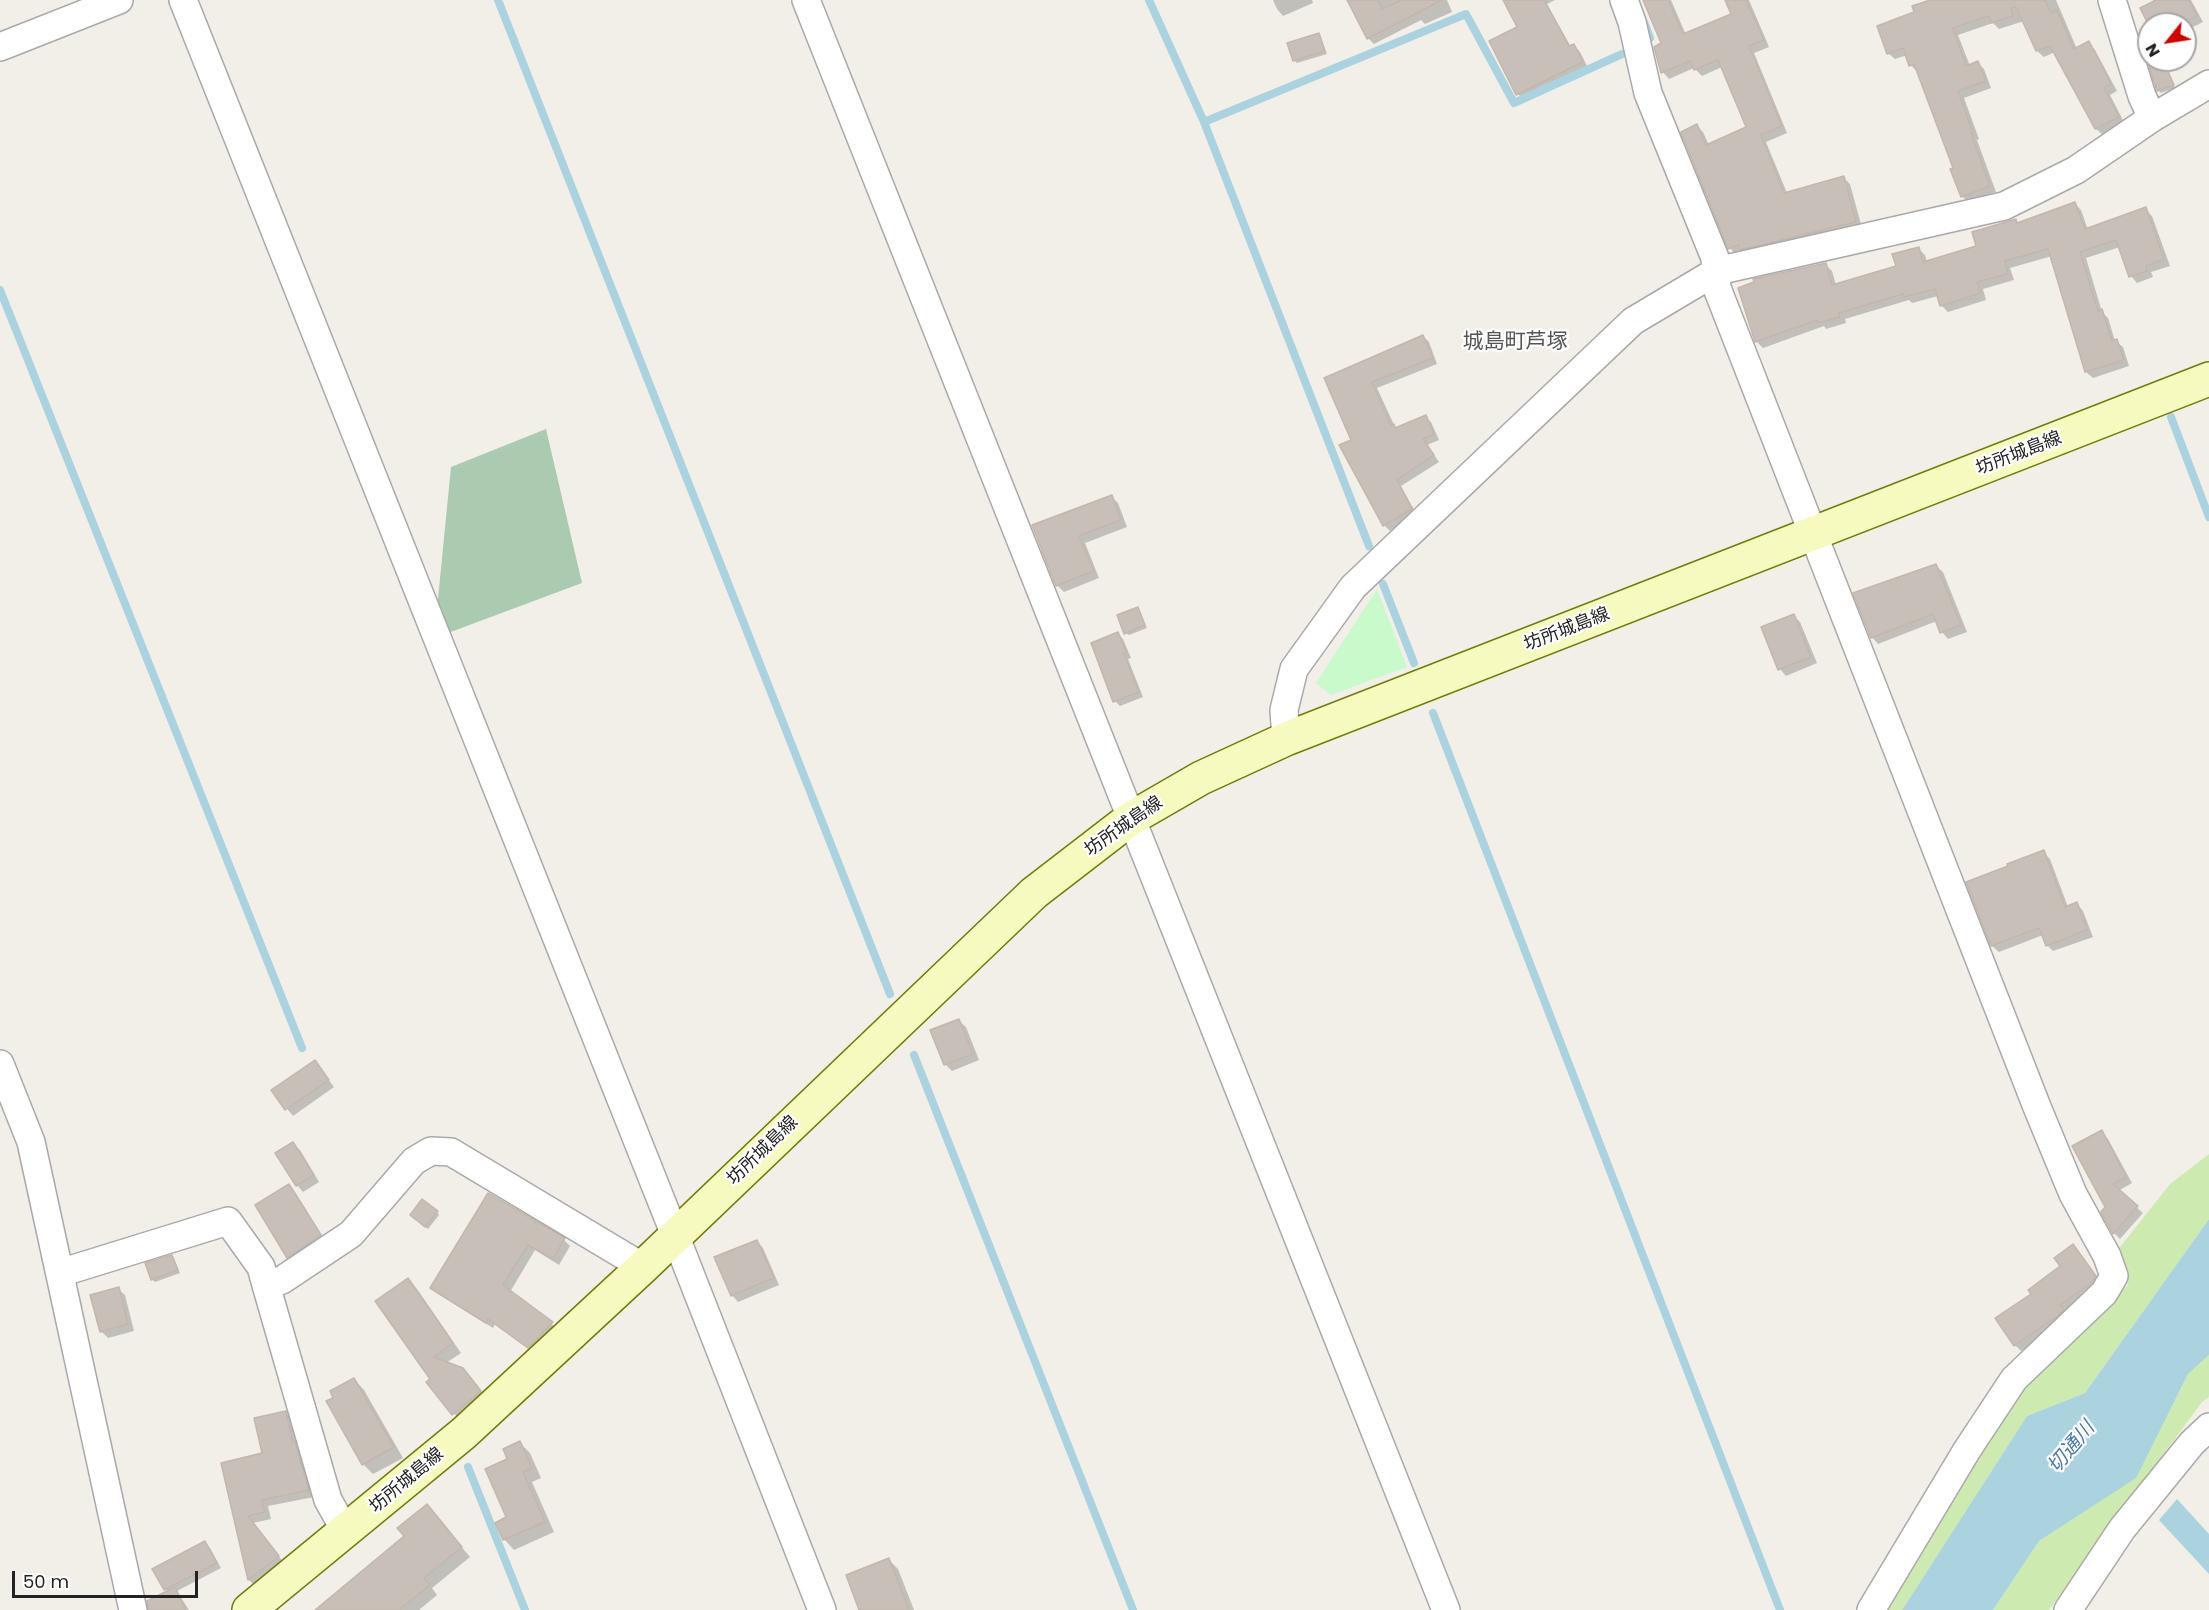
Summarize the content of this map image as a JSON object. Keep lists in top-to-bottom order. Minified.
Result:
{"streets":{"main road":["坊所城島線"]},"districts":["城島町芦塚"],"water":["切通川"],"scale_bar":"50 m","north":"bottom left"}
